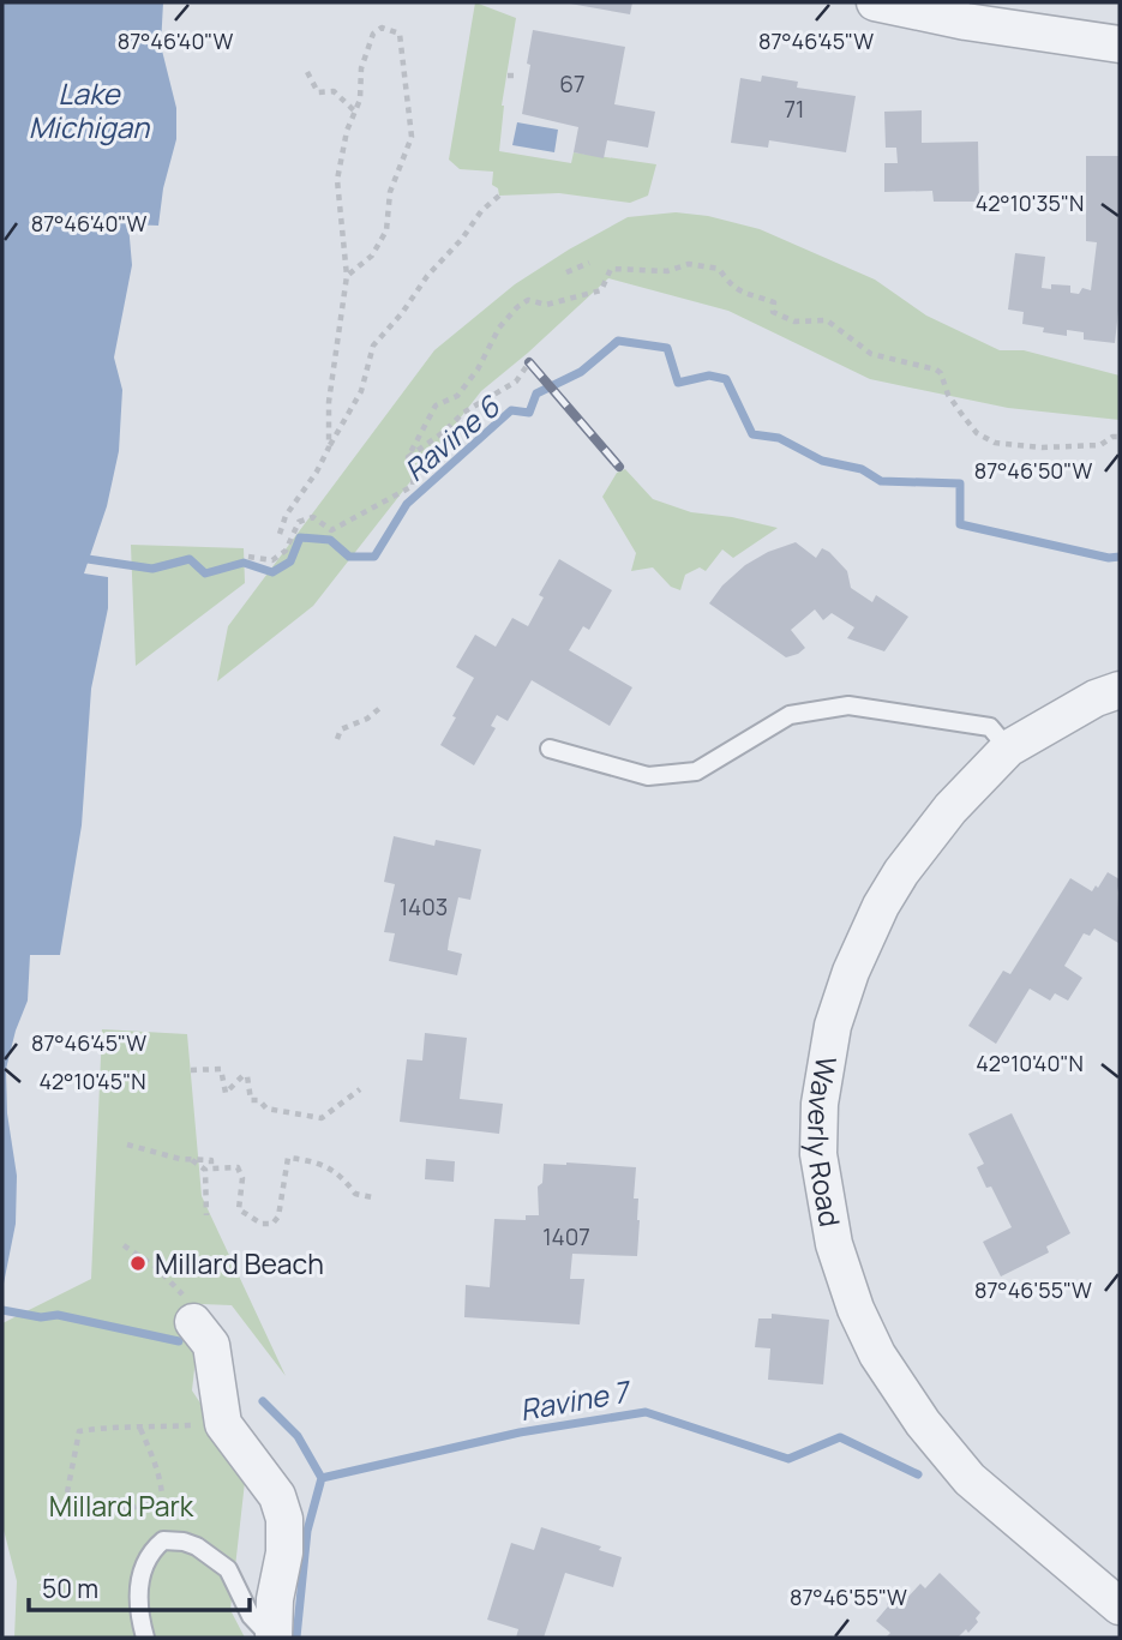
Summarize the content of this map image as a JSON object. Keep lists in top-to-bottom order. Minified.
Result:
{"streets":{"street":["Waverly Road"]},"water":["Lake Michigan","Ravine 6","Ravine 7"],"parks":["Millard Park"],"places":["Millard Beach"],"house_numbers":["67","71","1403","1407"],"scale_bar":"50 m","coordinates":["87°46'40\"W","87°46'45\"W","42°10'35\"N","87°46'50\"W","42°10'40\"N","42°10'45\"N","87°46'55\"W"]}
